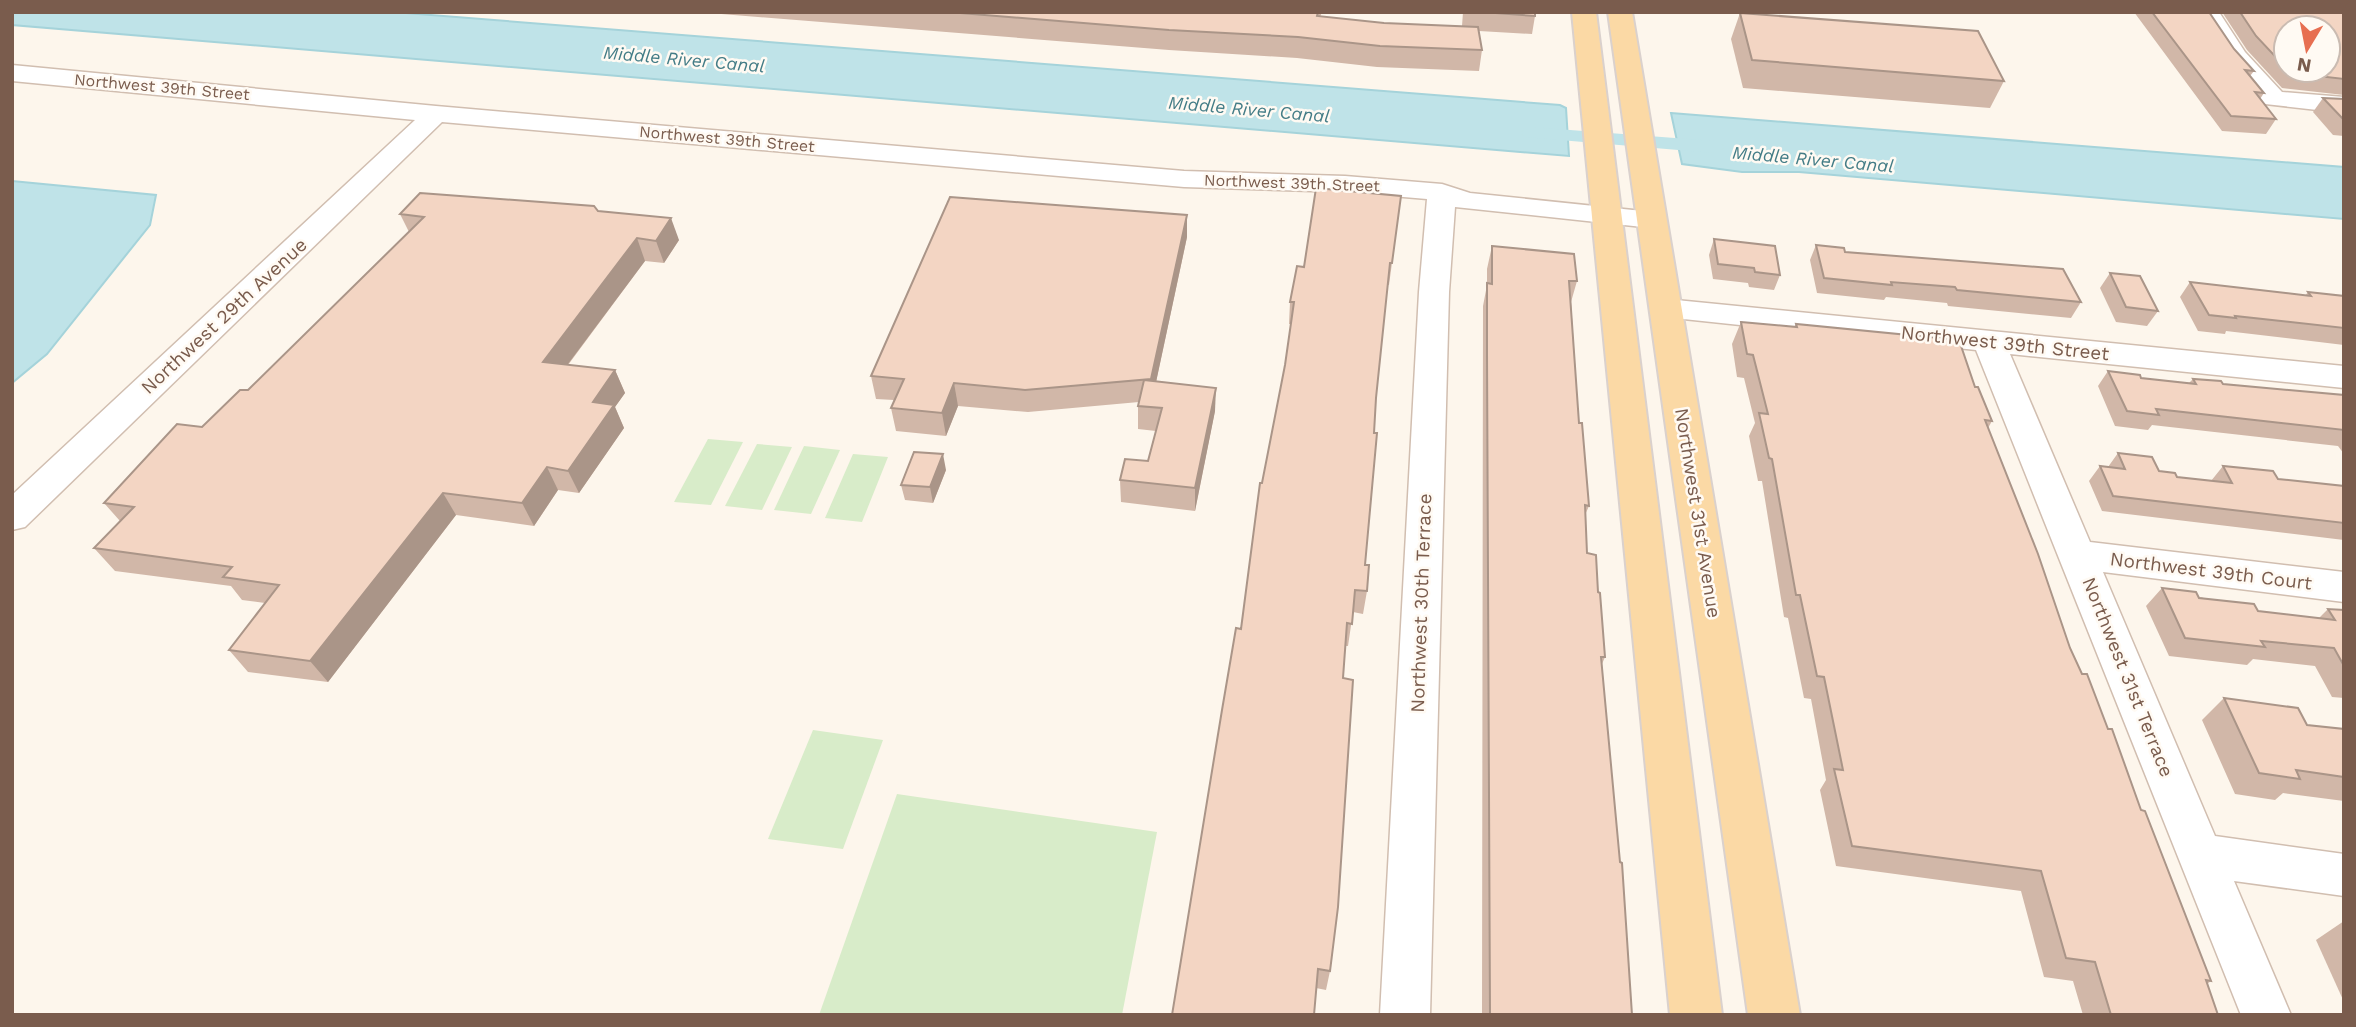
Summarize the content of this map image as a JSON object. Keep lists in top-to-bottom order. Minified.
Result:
{"streets":{"main road":["Northwest 31st Avenue"],"street":["Northwest 39th Street","Northwest 29th Avenue","Northwest 39th Court","Northwest 30th Terrace","Northwest 31st Terrace"]},"crossings":[["Northwest 39th Street","Northwest 29th Avenue"],["Northwest 39th Street","Northwest 31st Avenue"],["Northwest 39th Street","Northwest 30th Terrace"],["Northwest 39th Street","Northwest 31st Terrace"],["Northwest 39th Court","Northwest 31st Terrace"]],"water":["Middle River Canal"],"north":"bottom"}
